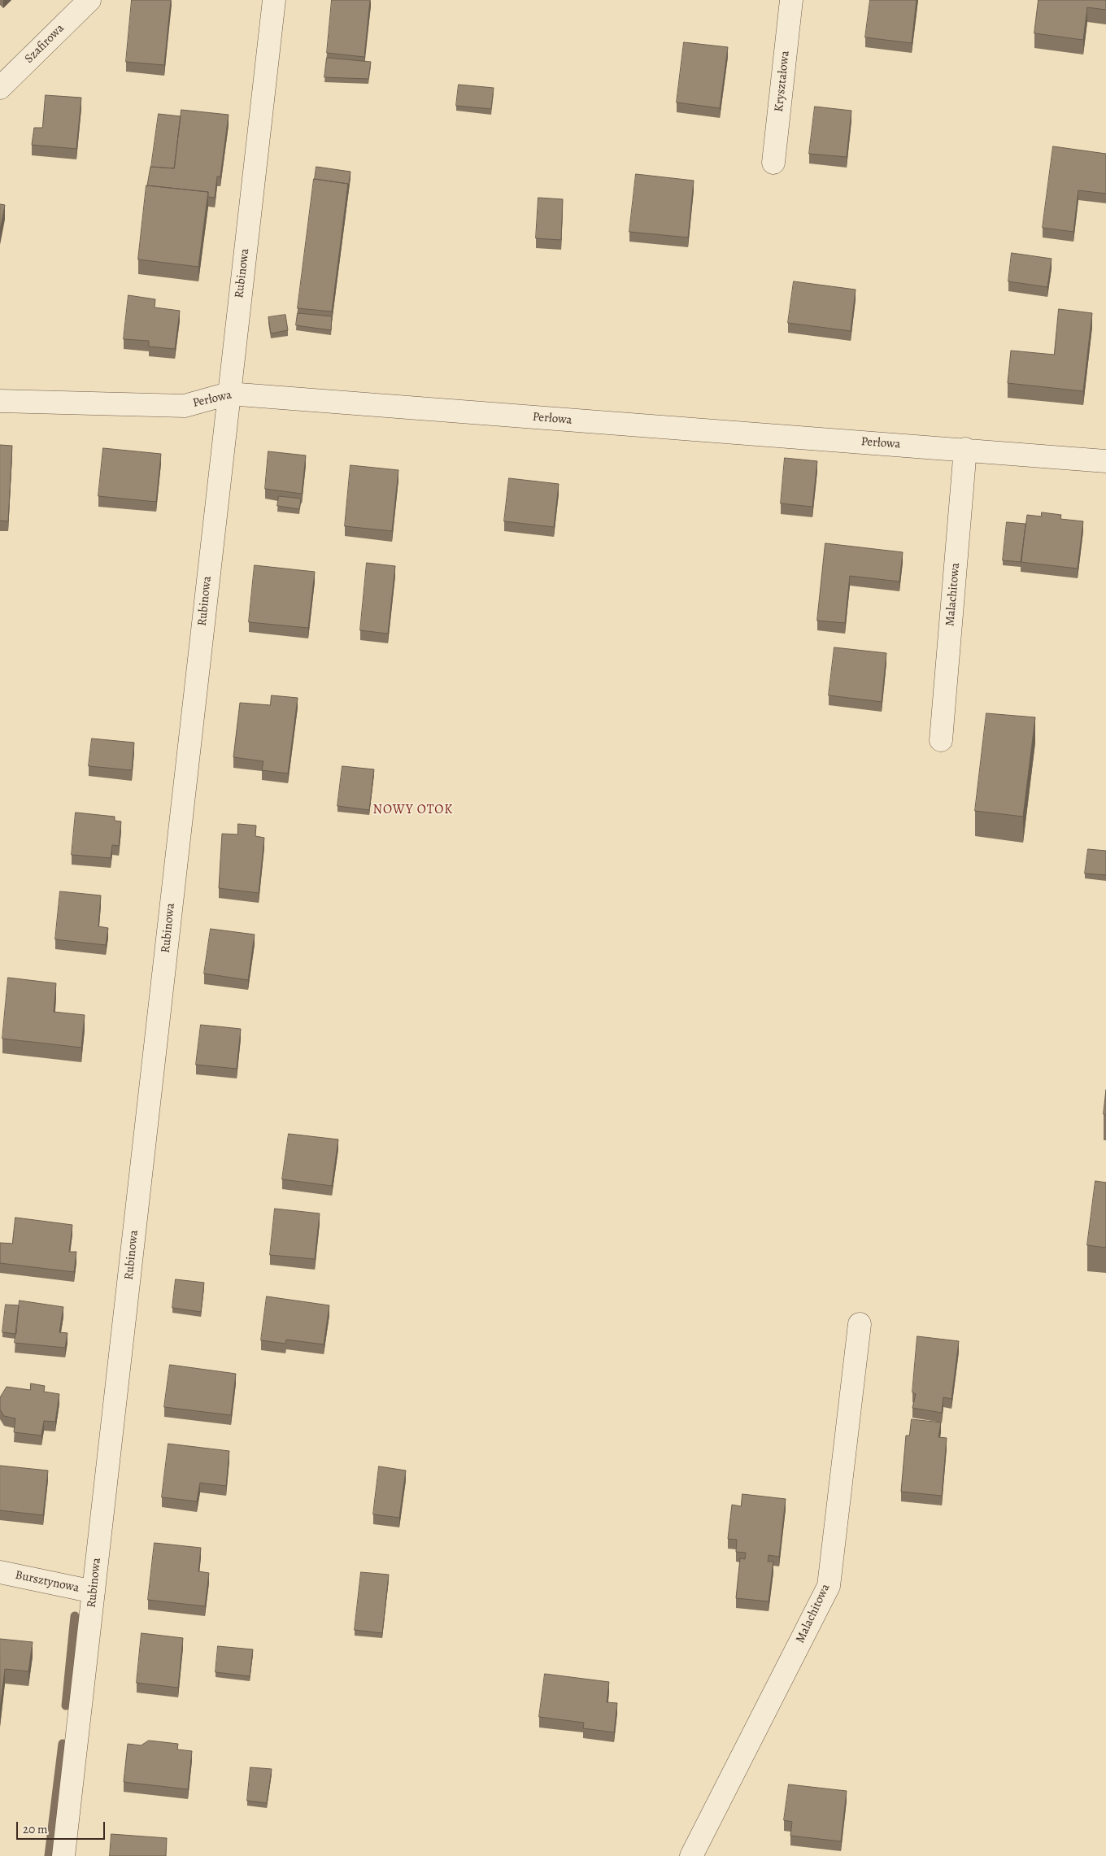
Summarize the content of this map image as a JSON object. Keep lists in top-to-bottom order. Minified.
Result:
{"streets":{"street":["Szafirowa","Kryształowa","Rubinowa","Perłowa","Malachitowa","Bursztynowa"]},"crossings":[["Rubinowa","Perłowa"],["Rubinowa","Bursztynowa"],["Perłowa","Malachitowa"]],"districts":["NOWY OTOK"],"scale_bar":"20 m"}
